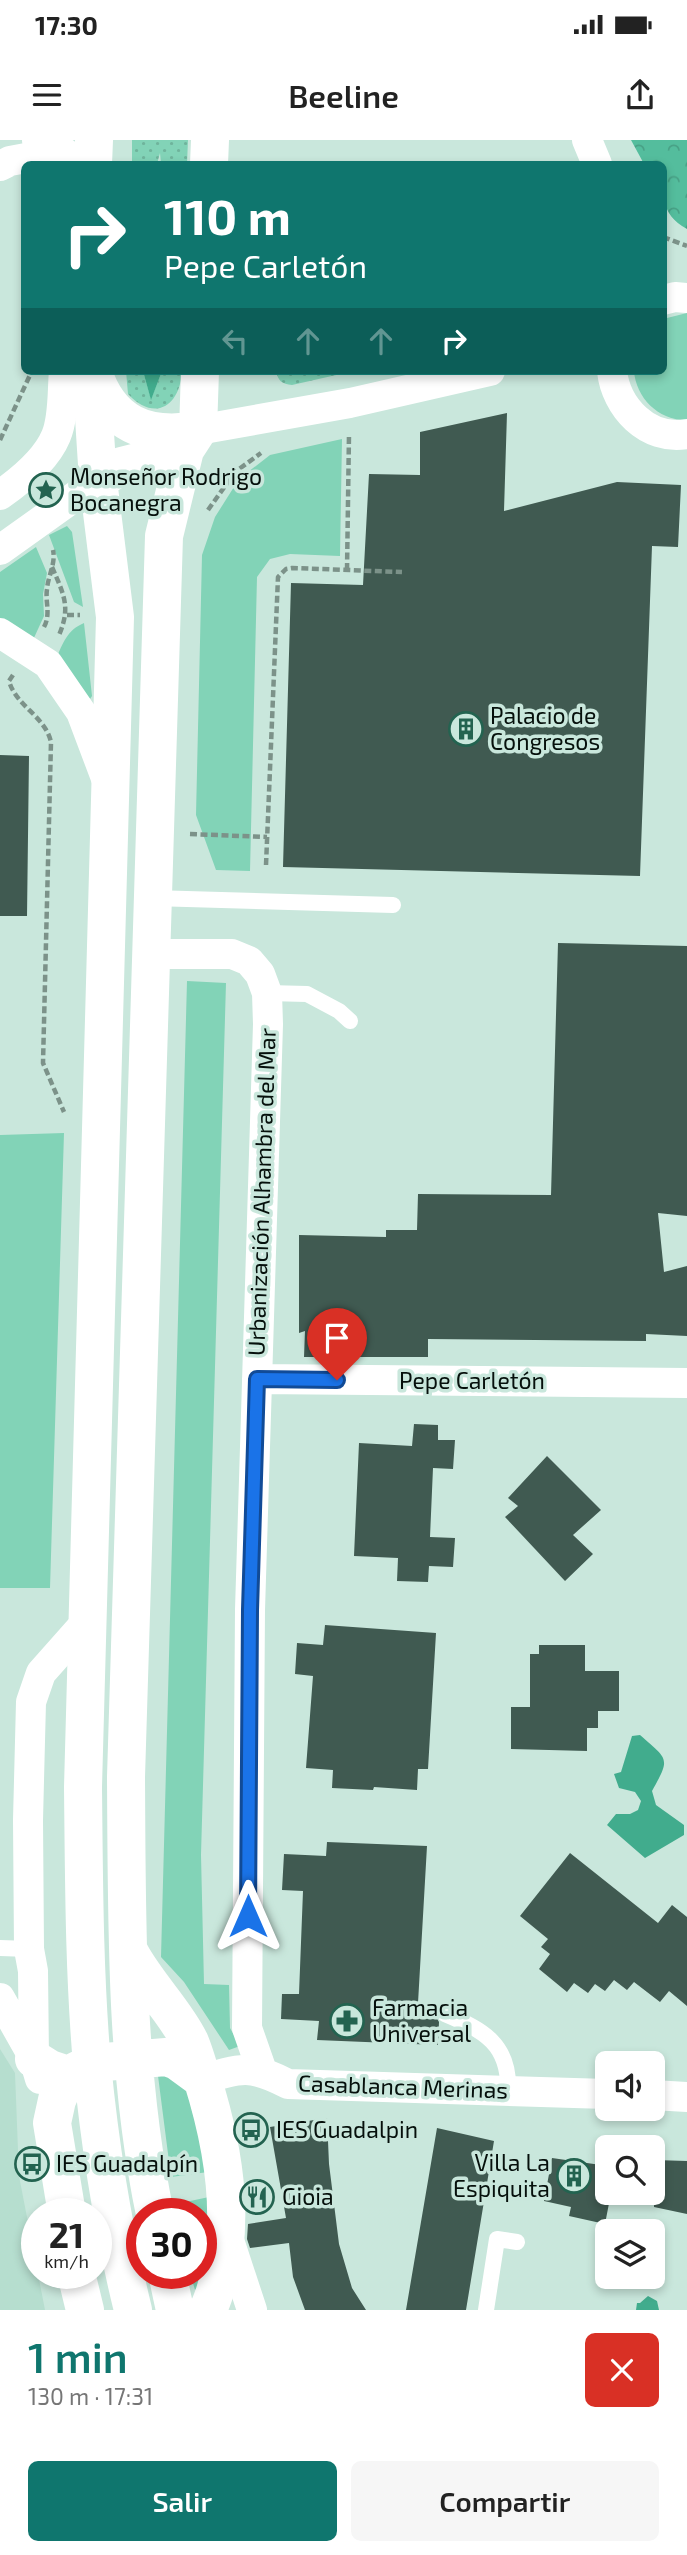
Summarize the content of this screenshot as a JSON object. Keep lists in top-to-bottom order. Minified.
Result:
{"streets":{"street":["Urbanización Alhambra del Mar","Pepe Carletón","Casablanca Merinas"]},"crossings":[["Urbanización Alhambra del Mar","Pepe Carletón"],["Urbanización Alhambra del Mar","Casablanca Merinas"]],"places":{"place":["Monseñor Rodrigo Bocanegra"],"building":["Palacio de Congresos","Villa La Espiquita"],"pharmacy":["Farmacia Universal"],"bus stop":["IES Guadalpin","IES Guadalpín"],"restaurant":["Gioia"]},"page":{"status":"17:30","header":"Beeline","turn":["110 m","Pepe Carletón"],"speed":"21 km/h","limit":"30","heading":["1 min","130 m · 17:31"],"buttons":["Salir","Compartir"]}}
